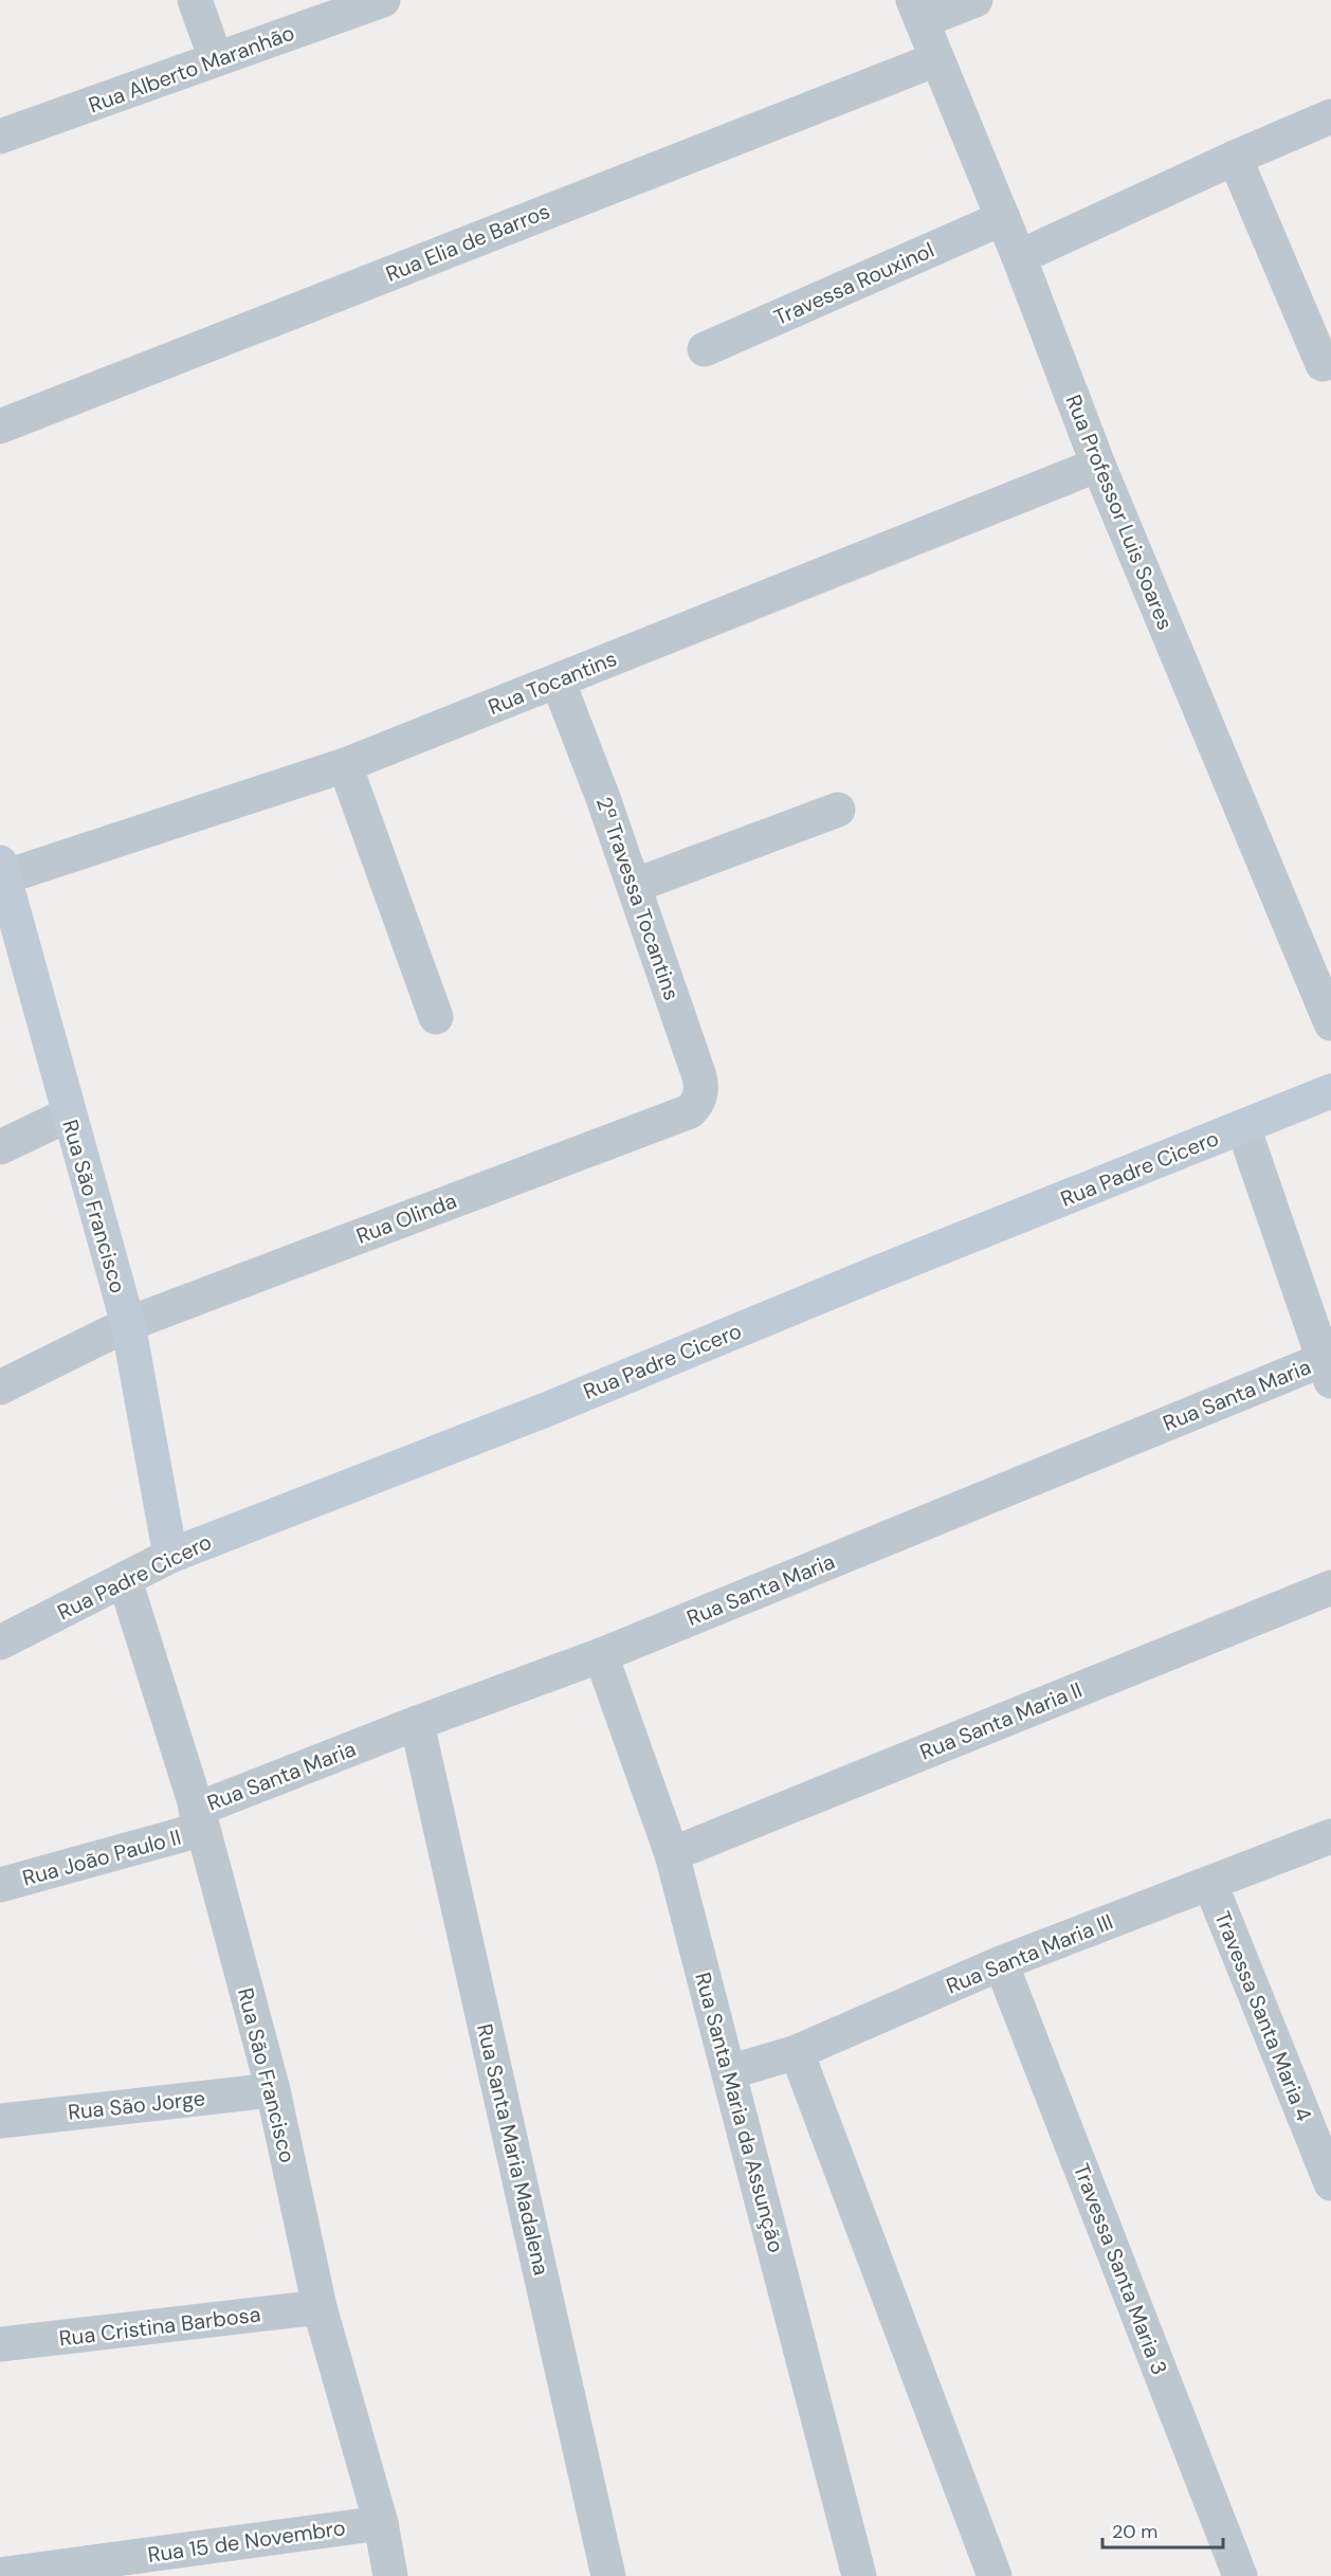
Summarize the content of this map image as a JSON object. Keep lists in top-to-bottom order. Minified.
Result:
{"streets":{"street":["Rua Alberto Maranhão","Rua Elia de Barros","Travessa Rouxinol","Rua Professor Luis Soares","Rua Tocantins","2ª Travessa Tocantins","Rua Padre Cicero","Rua São Francisco","Rua Olinda","Rua Santa Maria","Rua Santa Maria II","Rua João Paulo II","Rua Santa Maria III","Travessa Santa Maria 4","Rua São Jorge","Rua Santa Maria da Assunção","Rua Santa Maria Madalena","Travessa Santa Maria 3","Rua Cristina Barbosa","Rua 15 de Novembro"]},"crossings":[["Rua Elia de Barros","Rua Professor Luis Soares"],["Travessa Rouxinol","Rua Professor Luis Soares"],["Rua Professor Luis Soares","Rua Tocantins"],["Rua Tocantins","2ª Travessa Tocantins"],["Rua Tocantins","Rua São Francisco"],["2ª Travessa Tocantins","Rua Olinda"],["Rua Padre Cicero","Rua São Francisco"],["Rua São Francisco","Rua Olinda"],["Rua São Francisco","Rua Santa Maria"],["Rua São Francisco","Rua João Paulo II"],["Rua São Francisco","Rua São Jorge"],["Rua São Francisco","Rua Cristina Barbosa"],["Rua São Francisco","Rua 15 de Novembro"],["Rua Santa Maria","Rua João Paulo II"],["Rua Santa Maria","Rua Santa Maria da Assunção"],["Rua Santa Maria","Rua Santa Maria Madalena"],["Rua Santa Maria II","Rua Santa Maria da Assunção"],["Rua Santa Maria III","Travessa Santa Maria 4"],["Rua Santa Maria III","Rua Santa Maria da Assunção"],["Rua Santa Maria III","Travessa Santa Maria 3"]],"scale_bar":"20 m"}
